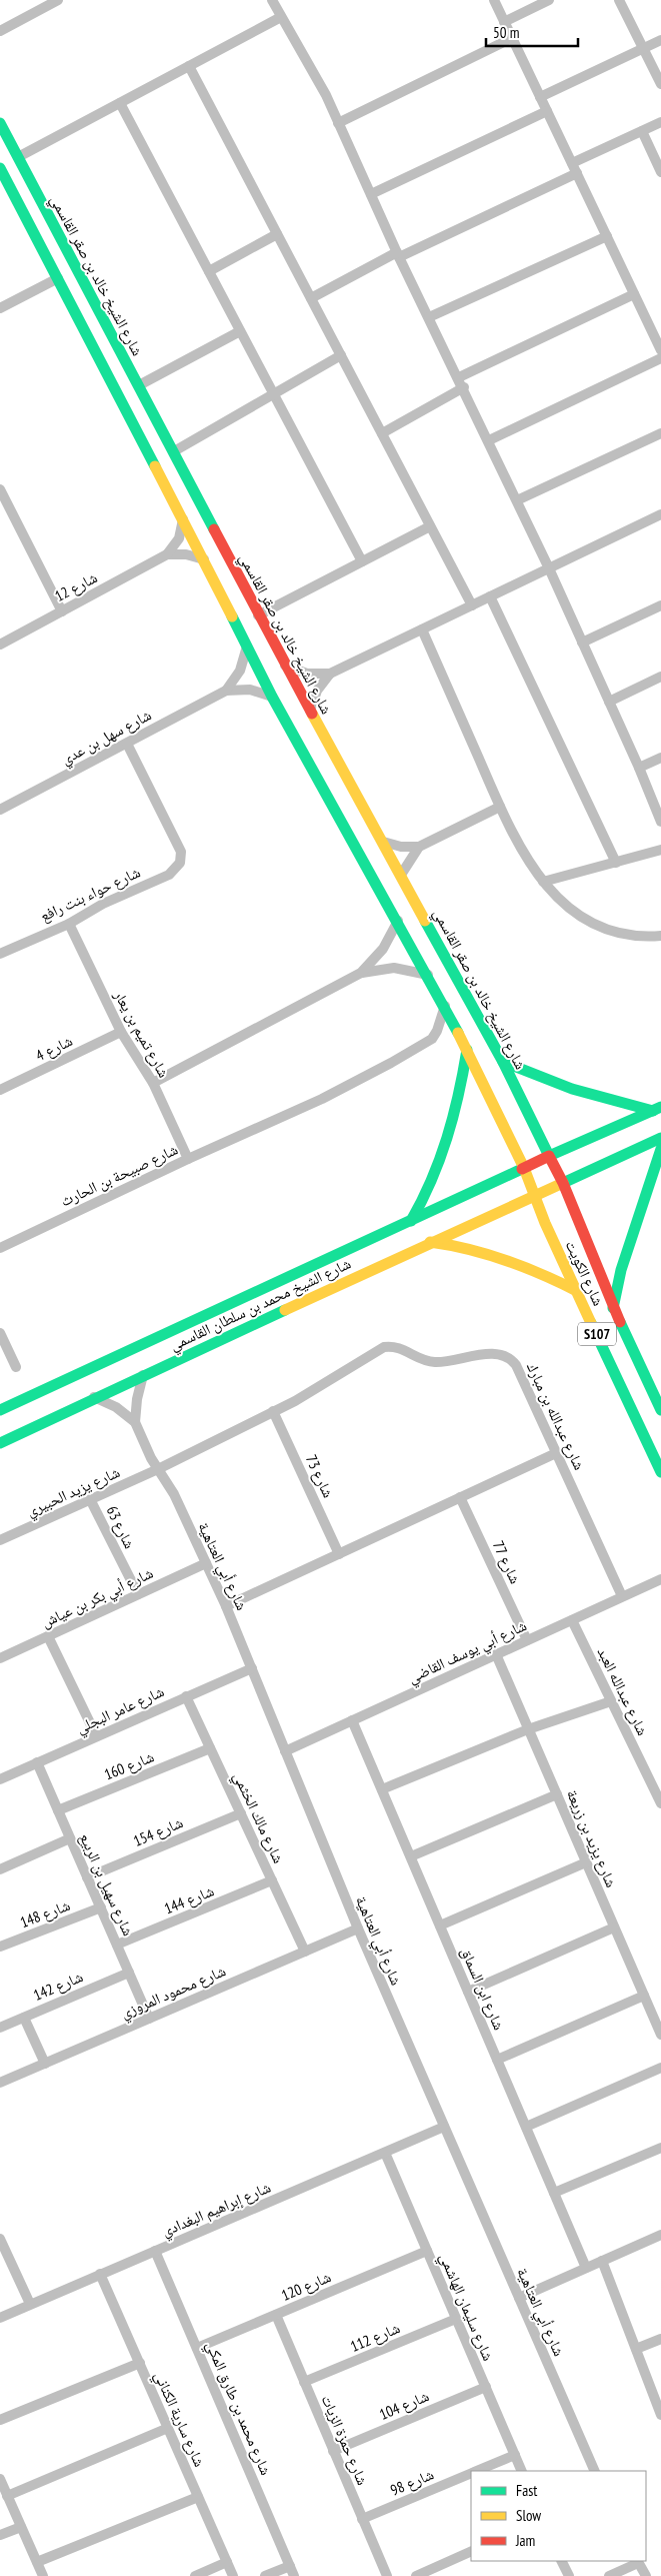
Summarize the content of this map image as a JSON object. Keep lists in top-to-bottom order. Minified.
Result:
{"streets":{"main road":["شارع الشيخ خالد بن صقر القاسمي","شارع الكويت","شارع الشيخ محمد بن سلطان القاسمي","S107"],"street":["شارع 12","شارع سهل بن عدي","شارع حواء بنت رافع","شارع تميم بن يعار","شارع 4","شارع صبيحة بن الحارث","شارع عبدالله بن مبارك","شارع 73","شارع يزيد الحبيري","شارع 63","شارع 77","شارع أبي العتاهية","شارع أبي بكر بن عياش","شارع أبي يوسف القاضي","شارع عبدالله العبد","شارع عامر البجلي","شارع 160","شارع مالك الخثمي","شارع 154","شارع يزيد بن زريعة","شارع سهيل بن الربيع","شارع 144","شارع 148","شارع 142","شارع ابن السماق","شارع محمود المروزي","شارع إبراهيم البغدادي","شارع 120","شارع سليمان الهاشمي","شارع 112","شارع 104","شارع محمد بن طارق المكي","شارع سارية الكناني","شارع حمزة الزيات","شارع 98"]},"crossings":[["شارع الشيخ خالد بن صقر القاسمي","شارع الكويت"],["شارع الشيخ خالد بن صقر القاسمي","شارع الشيخ محمد بن سلطان القاسمي"],["شارع سهل بن عدي","شارع حواء بنت رافع"],["شارع حواء بنت رافع","شارع تميم بن يعار"],["شارع تميم بن يعار","شارع 4"],["شارع تميم بن يعار","شارع صبيحة بن الحارث"],["شارع الكويت","شارع الشيخ محمد بن سلطان القاسمي"],["شارع الشيخ محمد بن سلطان القاسمي","شارع أبي العتاهية"],["شارع عبدالله بن مبارك","شارع 73"],["شارع عبدالله بن مبارك","شارع يزيد الحبيري"],["شارع عبدالله بن مبارك","شارع أبي العتاهية"],["شارع عبدالله بن مبارك","شارع أبي يوسف القاضي"],["شارع يزيد الحبيري","شارع 63"],["شارع يزيد الحبيري","شارع أبي العتاهية"],["شارع 63","شارع أبي بكر بن عياش"],["شارع 77","شارع أبي يوسف القاضي"],["شارع أبي العتاهية","شارع أبي بكر بن عياش"],["شارع أبي العتاهية","شارع أبي يوسف القاضي"],["شارع أبي العتاهية","شارع عامر البجلي"],["شارع أبي العتاهية","شارع محمود المروزي"],["شارع أبي العتاهية","شارع إبراهيم البغدادي"],["شارع أبي يوسف القاضي","شارع عبدالله العبد"],["شارع أبي يوسف القاضي","شارع يزيد بن زريعة"],["شارع أبي يوسف القاضي","شارع ابن السماق"],["شارع عامر البجلي","شارع مالك الخثمي"],["شارع عامر البجلي","شارع سهيل بن الربيع"],["شارع 160","شارع مالك الخثمي"],["شارع 160","شارع سهيل بن الربيع"],["شارع مالك الخثمي","شارع 154"],["شارع مالك الخثمي","شارع 144"],["شارع مالك الخثمي","شارع محمود المروزي"],["شارع 154","شارع سهيل بن الربيع"],["شارع سهيل بن الربيع","شارع 144"],["شارع سهيل بن الربيع","شارع 148"],["شارع سهيل بن الربيع","شارع 142"],["شارع سهيل بن الربيع","شارع محمود المروزي"],["شارع إبراهيم البغدادي","شارع سليمان الهاشمي"],["شارع إبراهيم البغدادي","شارع محمد بن طارق المكي"],["شارع إبراهيم البغدادي","شارع سارية الكناني"],["شارع 120","شارع سليمان الهاشمي"],["شارع 120","شارع محمد بن طارق المكي"],["شارع 120","شارع حمزة الزيات"],["شارع سليمان الهاشمي","شارع 112"],["شارع سليمان الهاشمي","شارع 104"],["شارع سليمان الهاشمي","شارع 98"],["شارع 112","شارع حمزة الزيات"],["شارع 104","شارع حمزة الزيات"],["شارع حمزة الزيات","شارع 98"]],"legend":["Fast","Slow","Jam"],"scale_bar":"50 m"}
